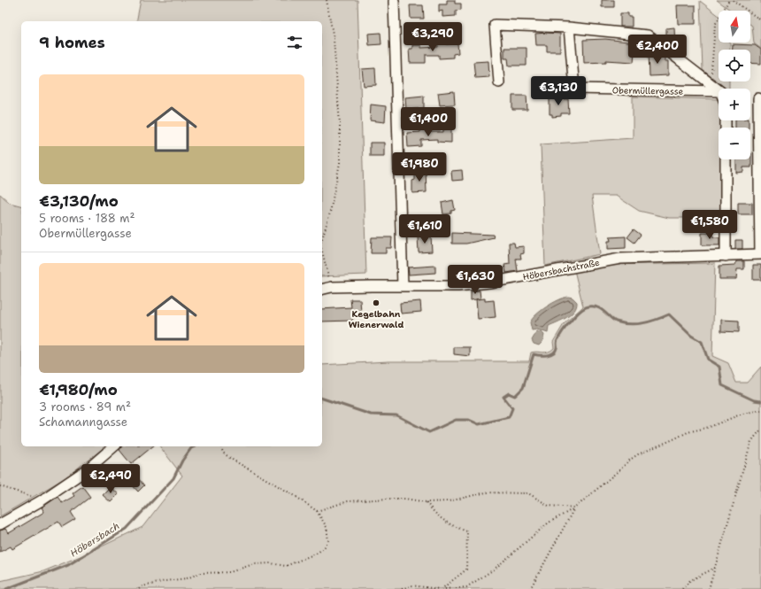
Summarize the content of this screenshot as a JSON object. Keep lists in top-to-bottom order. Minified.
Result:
{"streets":{"street":["Obermüllergasse","Höbersbachstraße"]},"water":["Höbersbach"],"places":["Kegelbahn Wienerwald"],"north":"top","page":{"map_buttons":["+","−"],"heading":"9 homes","price":["€3,290","€2,400","€3,130","€1,400","€1,980","€1,580","€1,610","€1,630","€2,490"],"list":[{"name":"€3,130/mo","note":"5 rooms · 188 m² · Obermüllergasse"},{"name":"€1,980/mo","note":"3 rooms · 89 m² · Schamanngasse"}]}}
